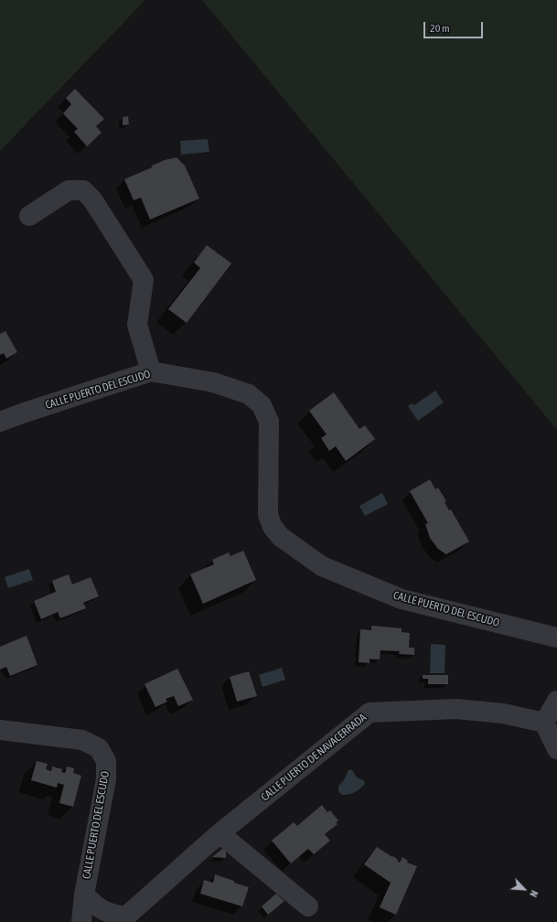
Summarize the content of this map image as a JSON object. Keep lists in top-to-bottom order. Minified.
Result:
{"streets":{"street":["CALLE PUERTO DEL ESCUDO","CALLE PUERTO DE NAVACERRADA"]},"crossings":[["CALLE PUERTO DEL ESCUDO","CALLE PUERTO DE NAVACERRADA"]],"scale_bar":"20 m","north":"bottom right"}
